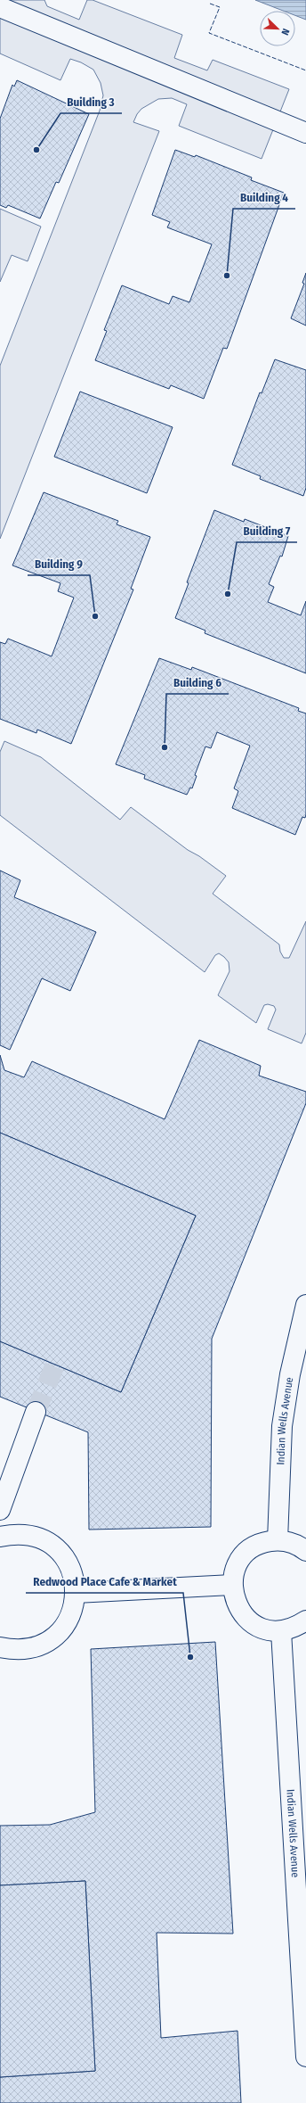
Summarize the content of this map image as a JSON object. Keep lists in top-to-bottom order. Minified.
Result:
{"streets":{"street":["Indian Wells Avenue"]},"places":["Building 3","Building 4","Building 7","Building 9","Building 6","Redwood Place Cafe & Market"],"north":"bottom right"}
